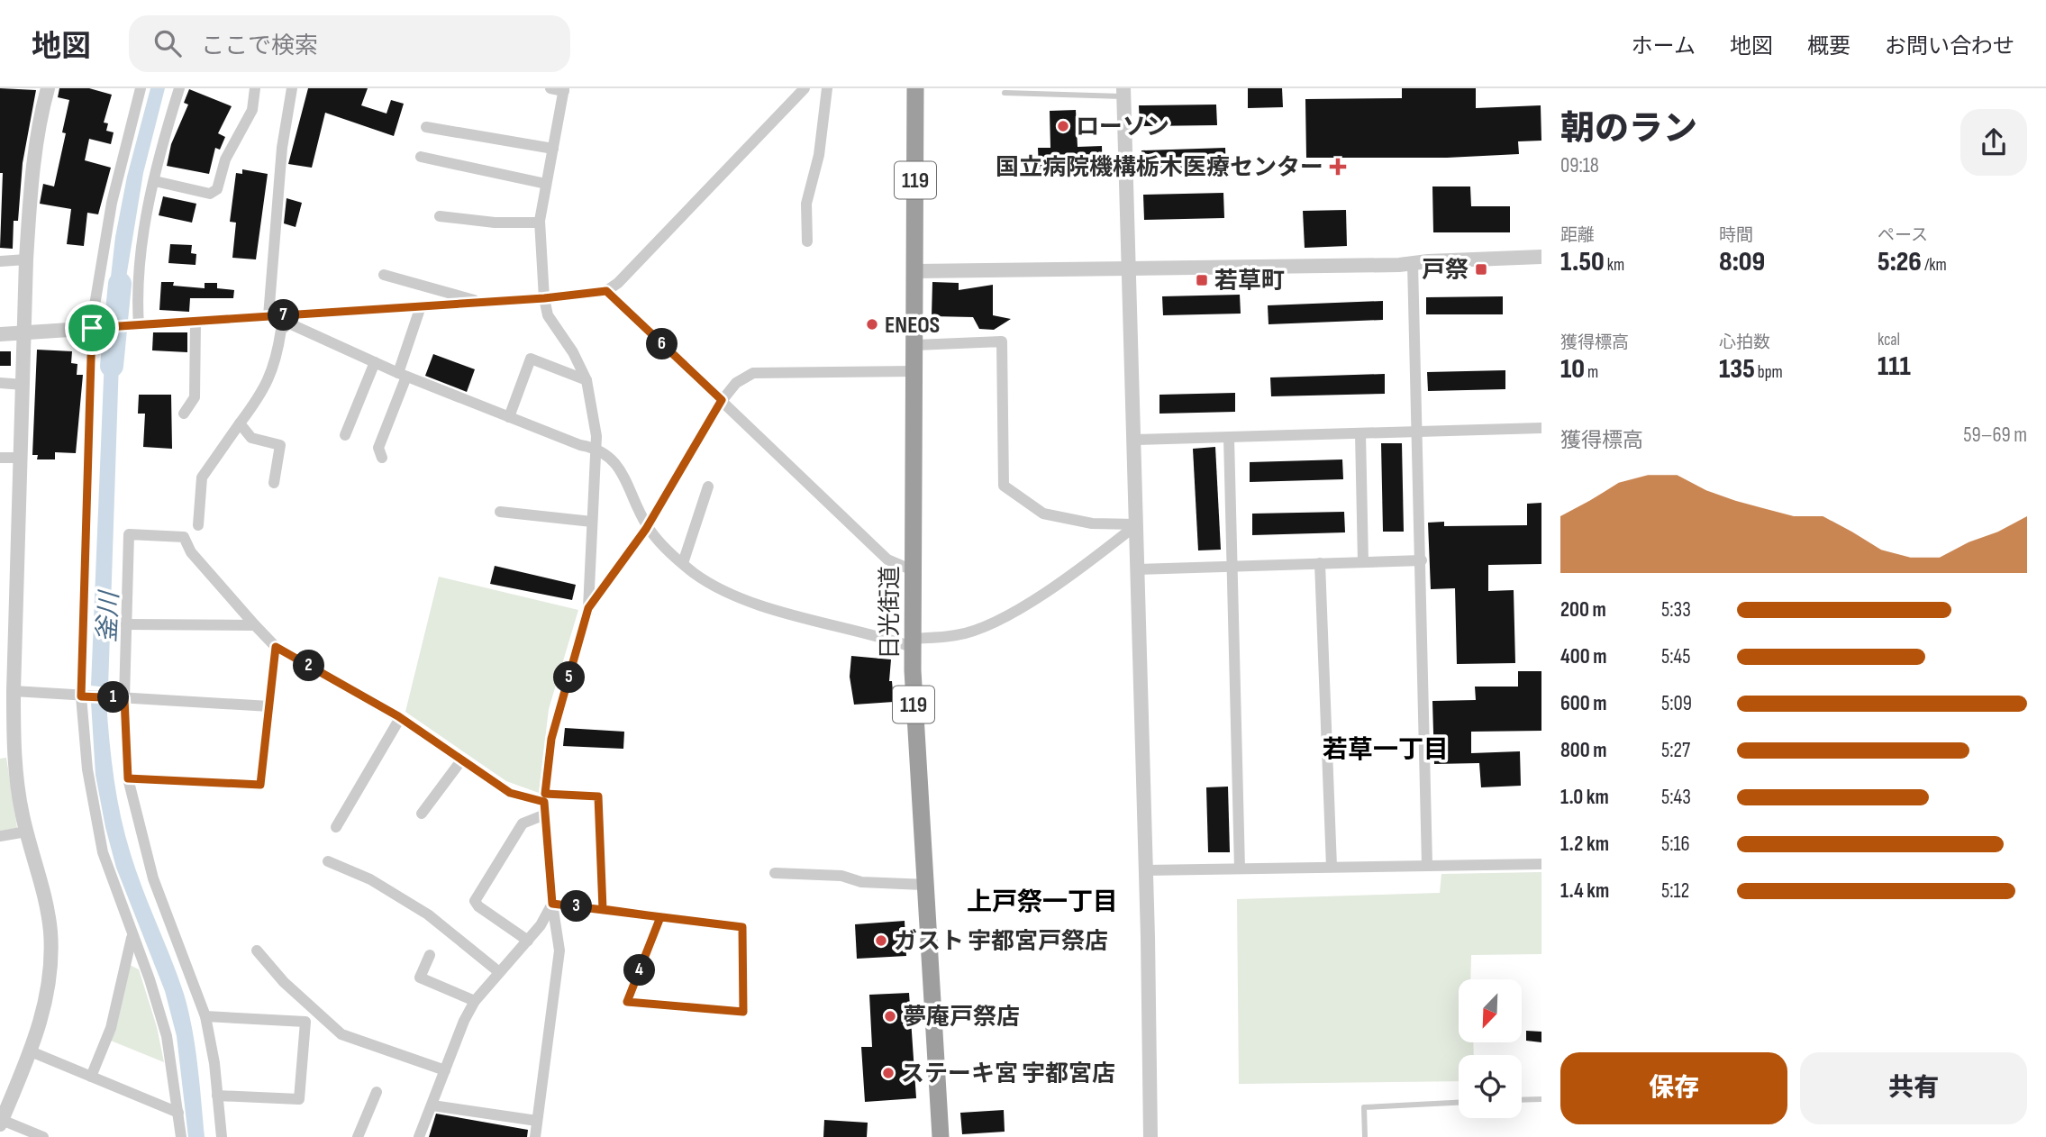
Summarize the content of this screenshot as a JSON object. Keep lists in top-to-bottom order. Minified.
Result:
{"streets":{"highway":["119","日光街道"]},"districts":["若草一丁目","上戸祭一丁目"],"water":["釜川"],"places":{"other":["ローソン","ENEOS","ガスト 宇都宮戸祭店","夢庵戸祭店","ステーキ宮 宇都宮店"],"health":["国立病院機構栃木医療センター"],"transit":["戸祭","若草町"]},"north":"bottom left","page":{"header":"地図","search":"ここで検索","nav":["ホーム","地図","概要","お問い合わせ"],"heading":["朝のラン","09:18"],"stats":[["距離","1.50 km"],["時間","8:09"],["ペース","5:26 /km"],["獲得標高","10 m"],["心拍数","135 bpm"],["kcal","111"]],"pins":["7","6","2","5","1","3","4"],"chart":["獲得標高","59–69 m"],"list":[{"name":"200 m","note":"5:33"},{"name":"400 m","note":"5:45"},{"name":"600 m","note":"5:09"},{"name":"800 m","note":"5:27"},{"name":"1.0 km","note":"5:43"},{"name":"1.2 km","note":"5:16"},{"name":"1.4 km","note":"5:12"}],"buttons":["保存","共有"]}}
